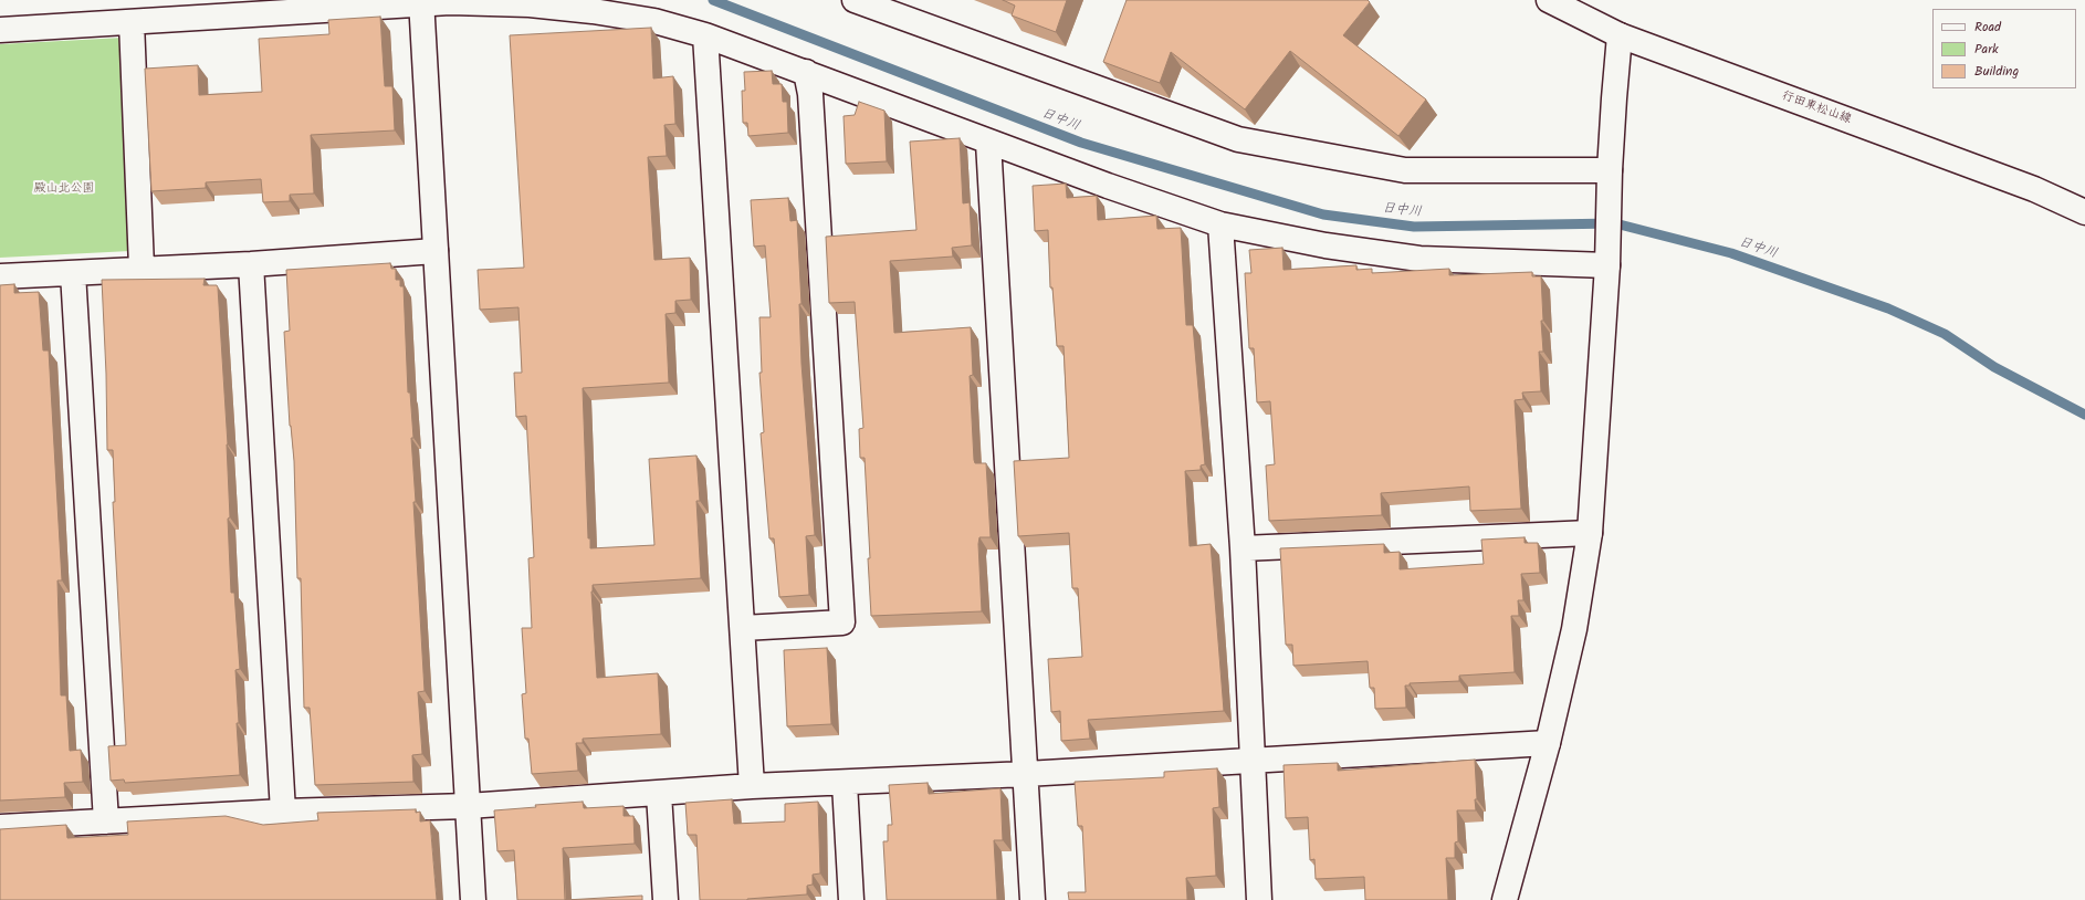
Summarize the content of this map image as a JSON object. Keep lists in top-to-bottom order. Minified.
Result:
{"streets":{"street":["行田東松山線"]},"water":["日中川"],"parks":["殿山北公園"],"legend":["Road","Park","Building"]}
